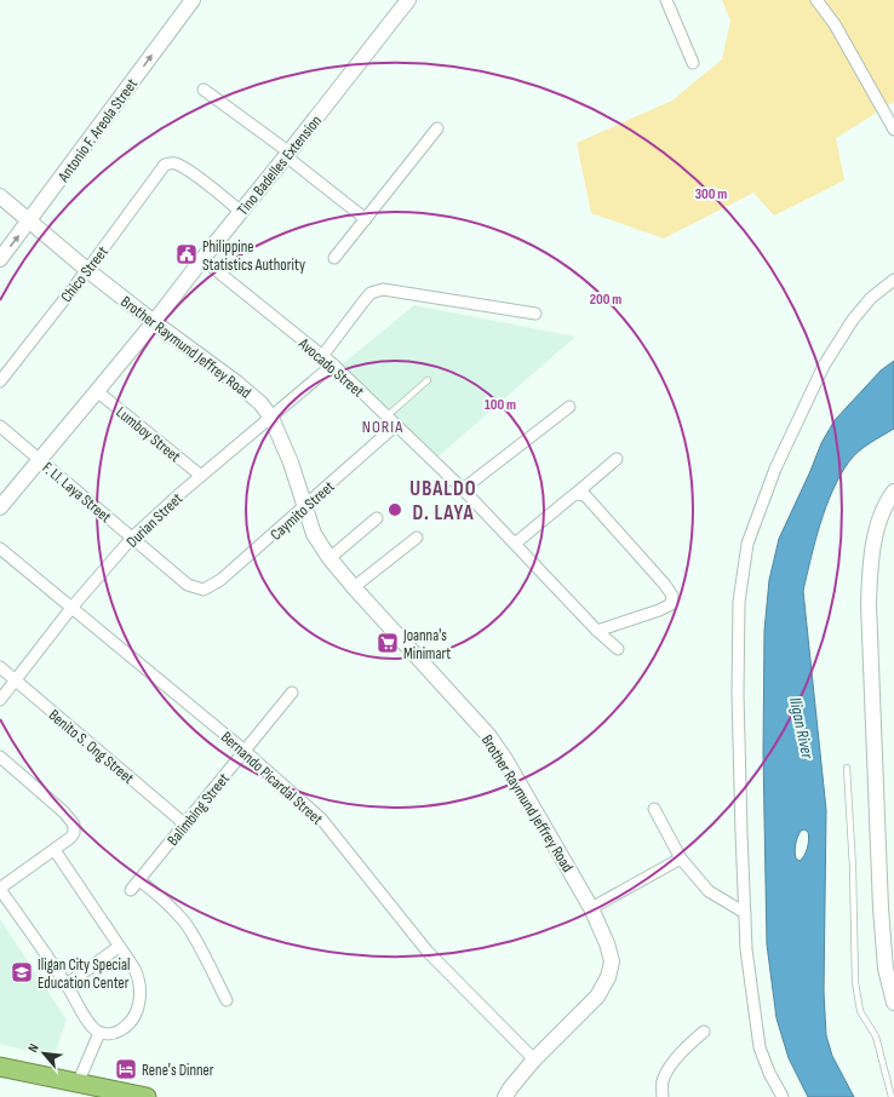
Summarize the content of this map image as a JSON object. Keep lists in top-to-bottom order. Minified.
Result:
{"streets":{"street":["Antonio F. Areola Street","Tino Badelles Extension","Chico Street","Brother Raymund Jeffrey Road","Avocado Street","Lumboy Street","F. Ll. Laya Street","Caymito Street","Durian Street","Benito S. Ong Street","Bernando Picardal Street","Balimbing Street"]},"crossings":[["Antonio F. Areola Street","Brother Raymund Jeffrey Road"],["Tino Badelles Extension","Chico Street"],["Tino Badelles Extension","Brother Raymund Jeffrey Road"],["Tino Badelles Extension","Avocado Street"],["Tino Badelles Extension","Lumboy Street"],["Tino Badelles Extension","F. Ll. Laya Street"],["Chico Street","Brother Raymund Jeffrey Road"],["Brother Raymund Jeffrey Road","Caymito Street"],["Brother Raymund Jeffrey Road","Durian Street"],["Brother Raymund Jeffrey Road","Bernando Picardal Street"],["Avocado Street","Caymito Street"],["Avocado Street","Durian Street"],["Lumboy Street","Durian Street"],["F. Ll. Laya Street","Caymito Street"],["F. Ll. Laya Street","Durian Street"],["Durian Street","Benito S. Ong Street"],["Durian Street","Bernando Picardal Street"],["Benito S. Ong Street","Balimbing Street"],["Bernando Picardal Street","Balimbing Street"]],"one_way":["Antonio F. Areola Street"],"districts":["NORIA","UBALDO D. LAYA"],"water":["Iligan River"],"places":{"public building":["Philippine Statistics Authority"],"supermarket":["Joanna's Minimart"],"school or university":["Iligan City Special Education Center"],"hotel":["Rene's Dinner"]},"north":"top left","rings":["300 m","200 m","100 m"]}
